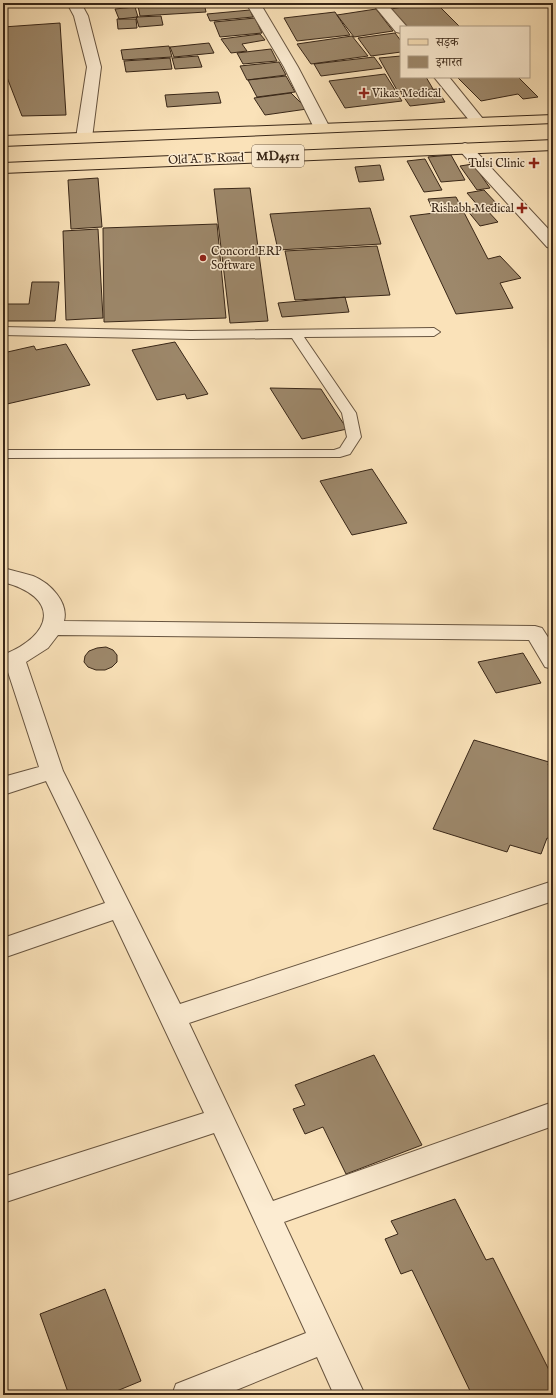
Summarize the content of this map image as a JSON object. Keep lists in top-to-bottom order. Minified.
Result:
{"streets":{"main road":["MD4511","Old A. B. Road"]},"places":{"health":["Vikas Medical","Tulsi Clinic","Rishabh Medical"],"other":["Concord ERP Software"]},"legend":["सड़क","इमारत"]}
